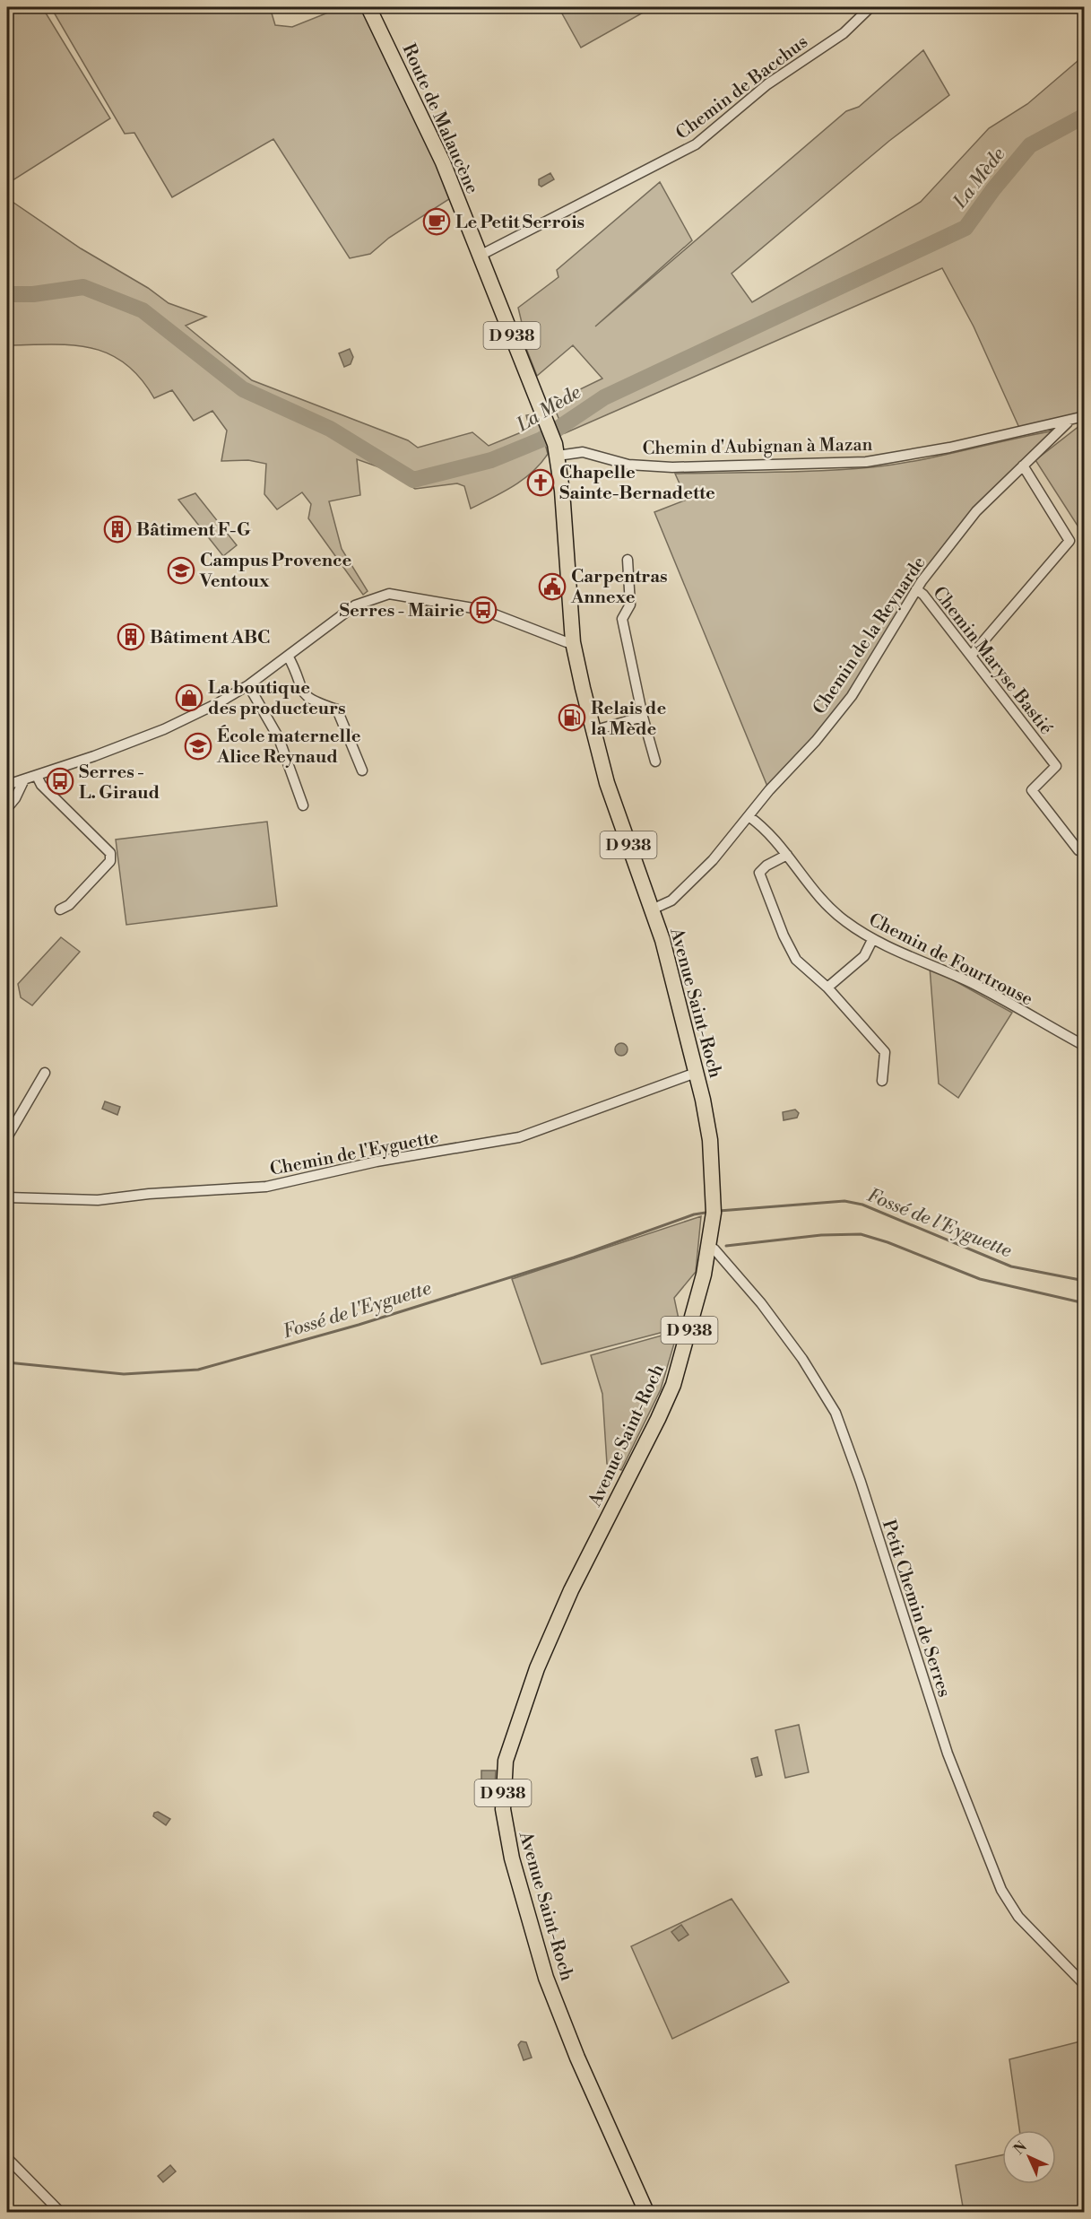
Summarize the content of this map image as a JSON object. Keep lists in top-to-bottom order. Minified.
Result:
{"streets":{"main road":["Route de Malaucène","D 938","Avenue Saint-Roch"],"street":["Chemin de Bacchus","Chemin d'Aubignan à Mazan","Chemin de la Reynarde","Chemin Maryse Bastié","Chemin de Fourtrouse","Chemin de l'Eyguette","Petit Chemin de Serres"]},"crossings":[["Chemin de Bacchus","Route de Malaucène"],["Route de Malaucène","Avenue Saint-Roch"],["Chemin d'Aubignan à Mazan","Chemin de la Reynarde"],["Chemin d'Aubignan à Mazan","Avenue Saint-Roch"],["Chemin de la Reynarde","Chemin Maryse Bastié"],["Chemin de la Reynarde","Chemin de Fourtrouse"],["Chemin de la Reynarde","Avenue Saint-Roch"],["Avenue Saint-Roch","Chemin de l'Eyguette"],["Avenue Saint-Roch","Petit Chemin de Serres"]],"water":["La Mède","Fossé de l'Eyguette"],"places":{"cafe":["Le Petit Serrois"],"church":["Chapelle Sainte-Bernadette"],"building":["Bâtiment F-G","Bâtiment ABC"],"school or university":["Campus Provence Ventoux","École maternelle Alice Reynaud"],"public building":["Carpentras Annexe"],"bus stop":["Serres - Mairie","Serres - L. Giraud"],"shop":["La boutique des producteurs"],"fuel station":["Relais de la Mède"]},"north":"top left"}
